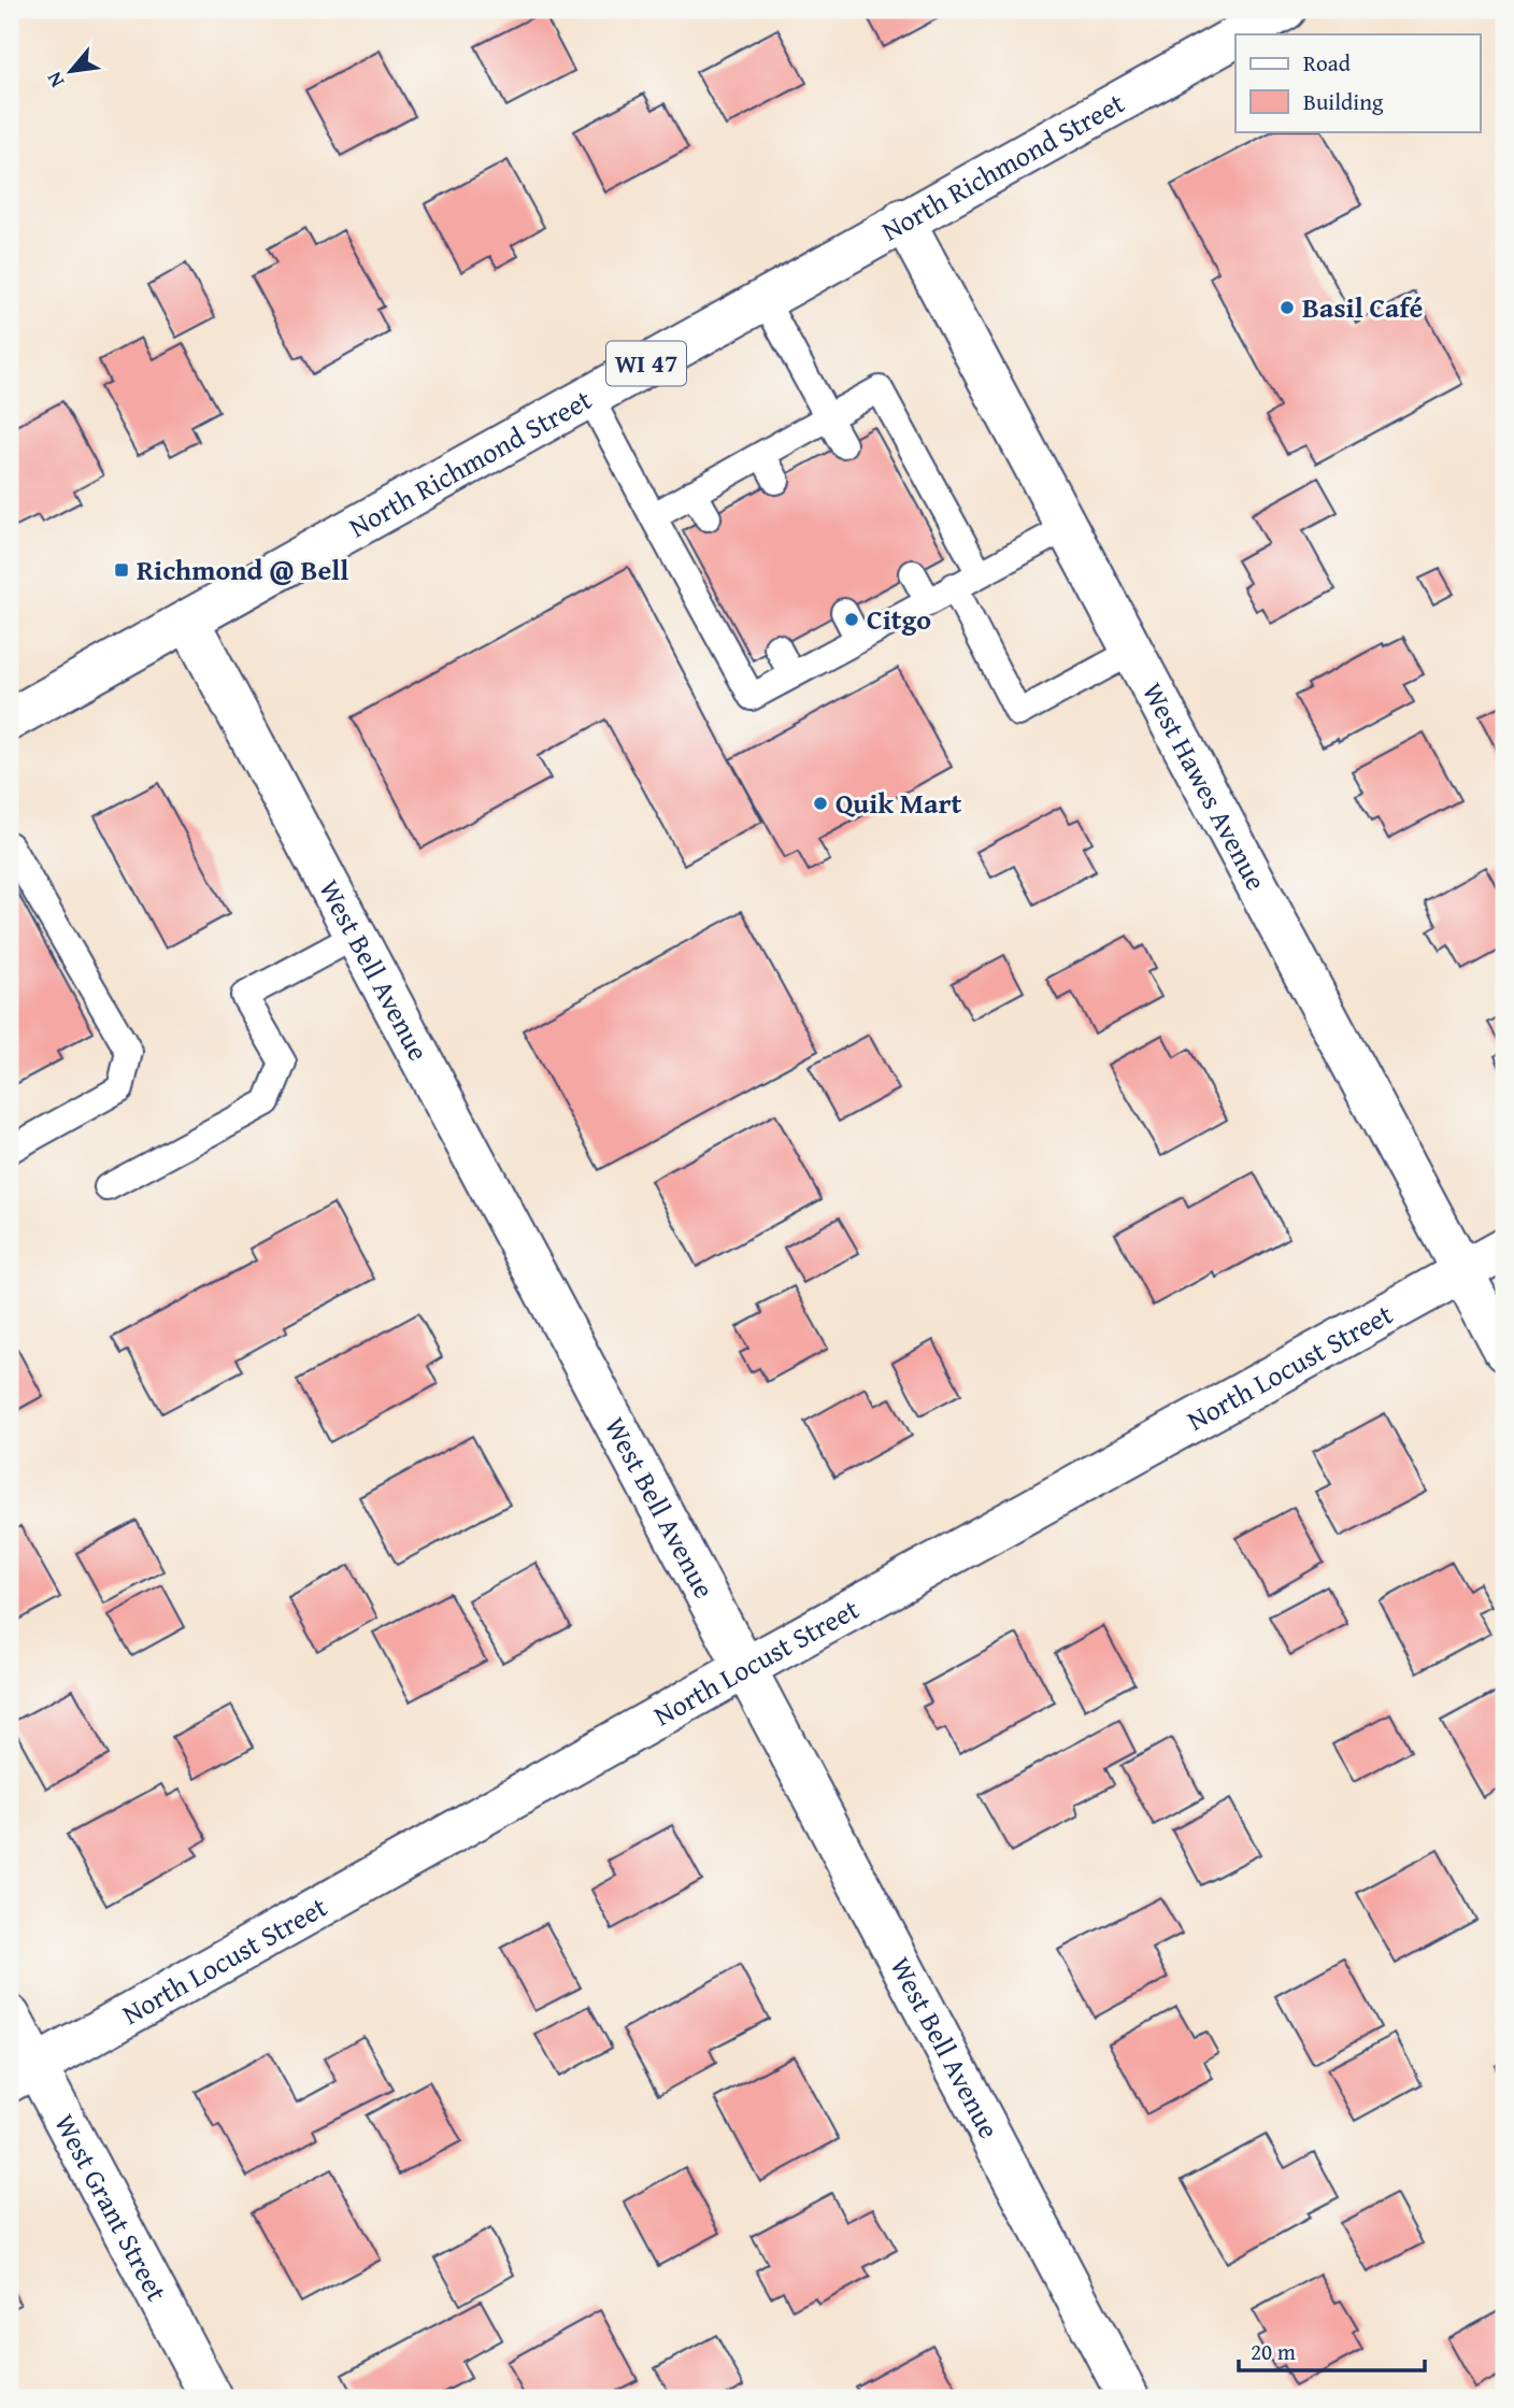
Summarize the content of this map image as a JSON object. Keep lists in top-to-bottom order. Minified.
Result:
{"streets":{"street":["North Richmond Street","WI 47","West Hawes Avenue","West Bell Avenue","North Locust Street","West Grant Street"]},"crossings":[["North Richmond Street","West Hawes Avenue"],["North Richmond Street","West Bell Avenue"],["West Hawes Avenue","North Locust Street"],["West Bell Avenue","North Locust Street"],["North Locust Street","West Grant Street"]],"places":{"other":["Basil Café","Citgo","Quik Mart"],"transit":["Richmond @ Bell"]},"legend":["Road","Building"],"scale_bar":"20 m","north":"bottom left"}
